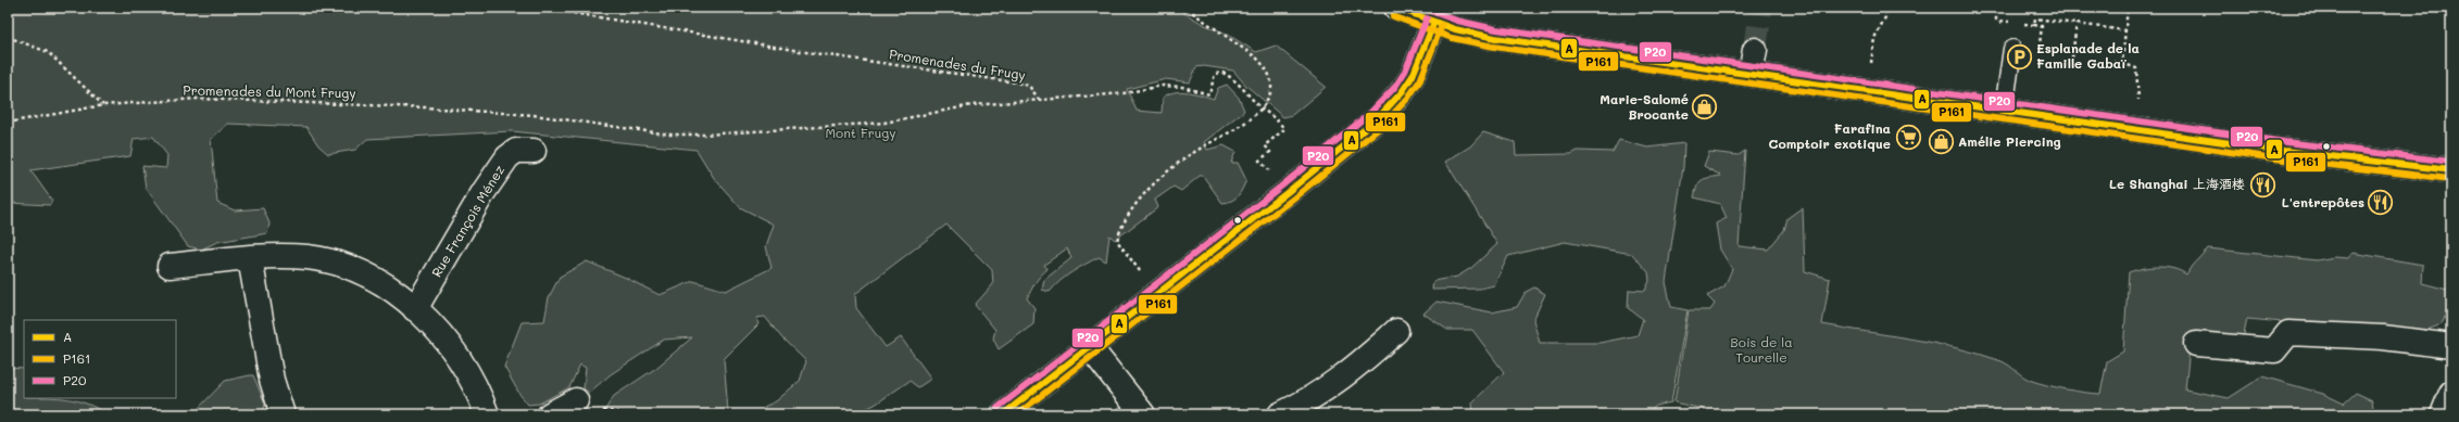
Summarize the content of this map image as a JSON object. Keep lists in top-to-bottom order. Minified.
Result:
{"streets":{"street":["Rue François Ménez"],"path":["Promenades du Frugy","Promenades du Mont Frugy"]},"crossings":[["Promenades du Frugy","Promenades du Mont Frugy"]],"parks":["Mont Frugy","Bois de la Tourelle"],"places":{"parking":["Esplanade de la Famille Gabaï"],"shop":["Marie-Salomé Brocante","Amélie Piercing"],"supermarket":["Farafina Comptoir exotique"],"restaurant":["Le Shanghai 上海酒楼","L'entrepôtes"]},"lines":["transit line A","transit line P20","transit line P161"],"legend":["A","P161","P20"]}
